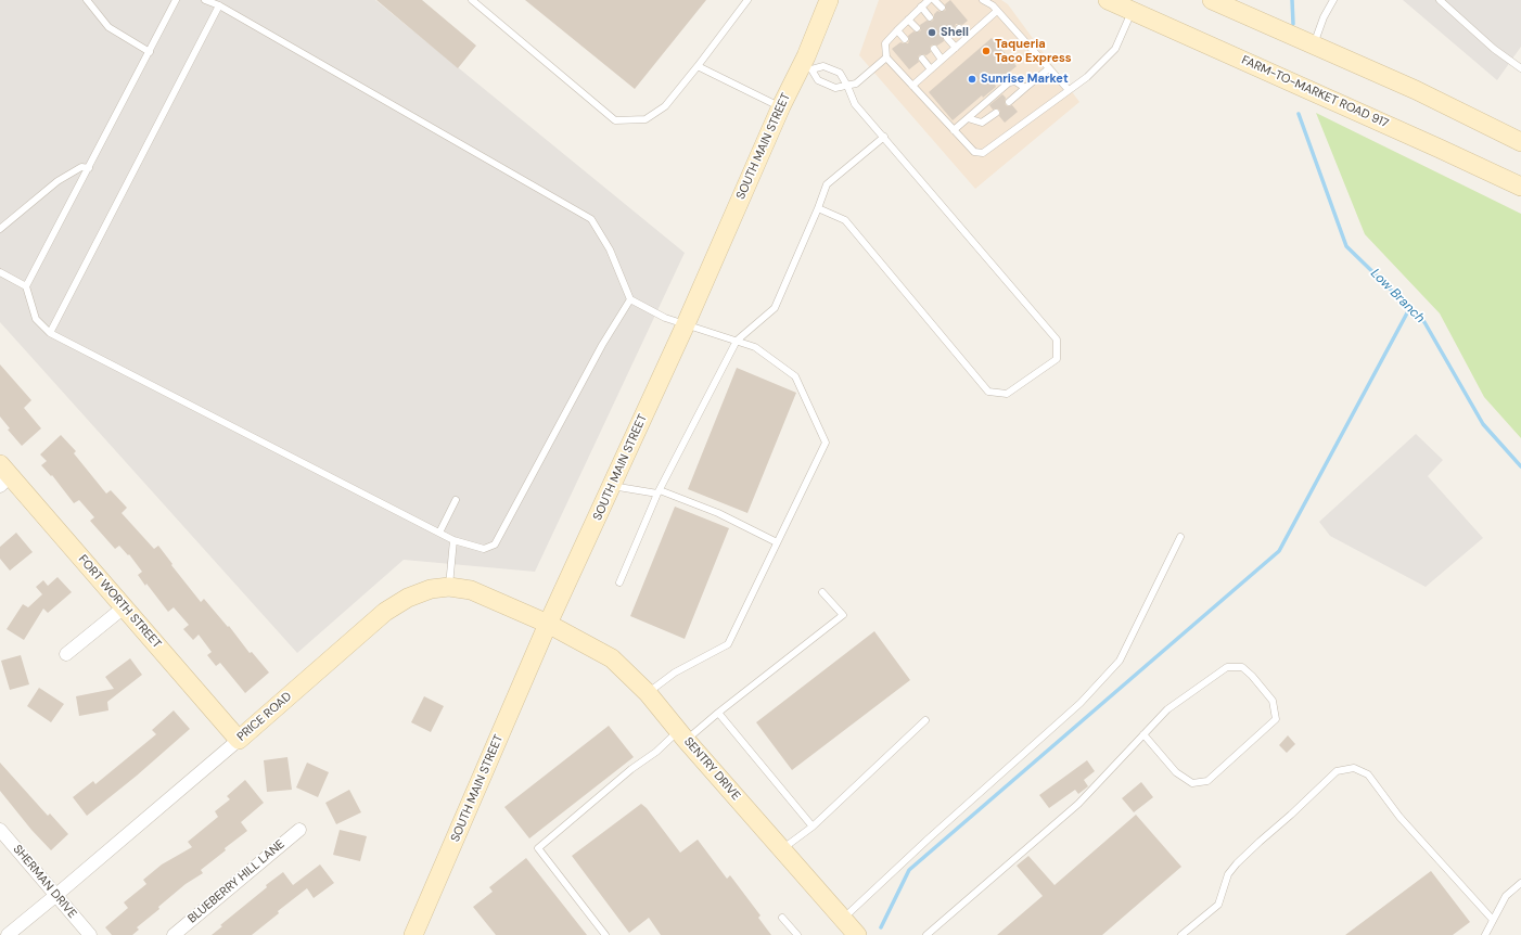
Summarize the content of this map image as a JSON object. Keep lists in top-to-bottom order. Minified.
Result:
{"streets":{"main road":["FARM-TO-MARKET ROAD 917","SOUTH MAIN STREET","FORT WORTH STREET","PRICE ROAD","SENTRY DRIVE"],"street":["SHERMAN DRIVE","BLUEBERRY HILL LANE"]},"crossings":[["SOUTH MAIN STREET","PRICE ROAD"],["SOUTH MAIN STREET","SENTRY DRIVE"],["FORT WORTH STREET","PRICE ROAD"],["PRICE ROAD","SENTRY DRIVE"],["PRICE ROAD","SHERMAN DRIVE"]],"water":["Low Branch"],"places":["Shell","Taqueria Taco Express","Sunrise Market"]}
